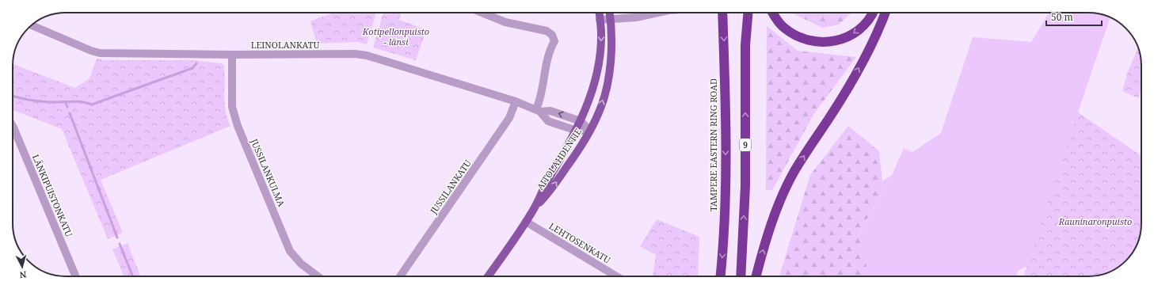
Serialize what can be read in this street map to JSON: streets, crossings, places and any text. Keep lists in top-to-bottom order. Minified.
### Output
{"streets":{"highway":["TAMPERE EASTERN RING ROAD","9"],"main road":["AITOLAHDENTIE"],"street":["LEINOLANKATU","JUSSILANKULMA","JUSSILANKATU","LÄNKIPUISTONKATU","LEHTOSENKATU"]},"crossings":[["LEINOLANKATU","AITOLAHDENTIE"],["LEINOLANKATU","JUSSILANKULMA"],["LEINOLANKATU","JUSSILANKATU"],["AITOLAHDENTIE","LEHTOSENKATU"]],"parks":["Kotipellonpuisto - länsi","Rauninaronpuisto"],"scale_bar":"50 m","north":"bottom"}
